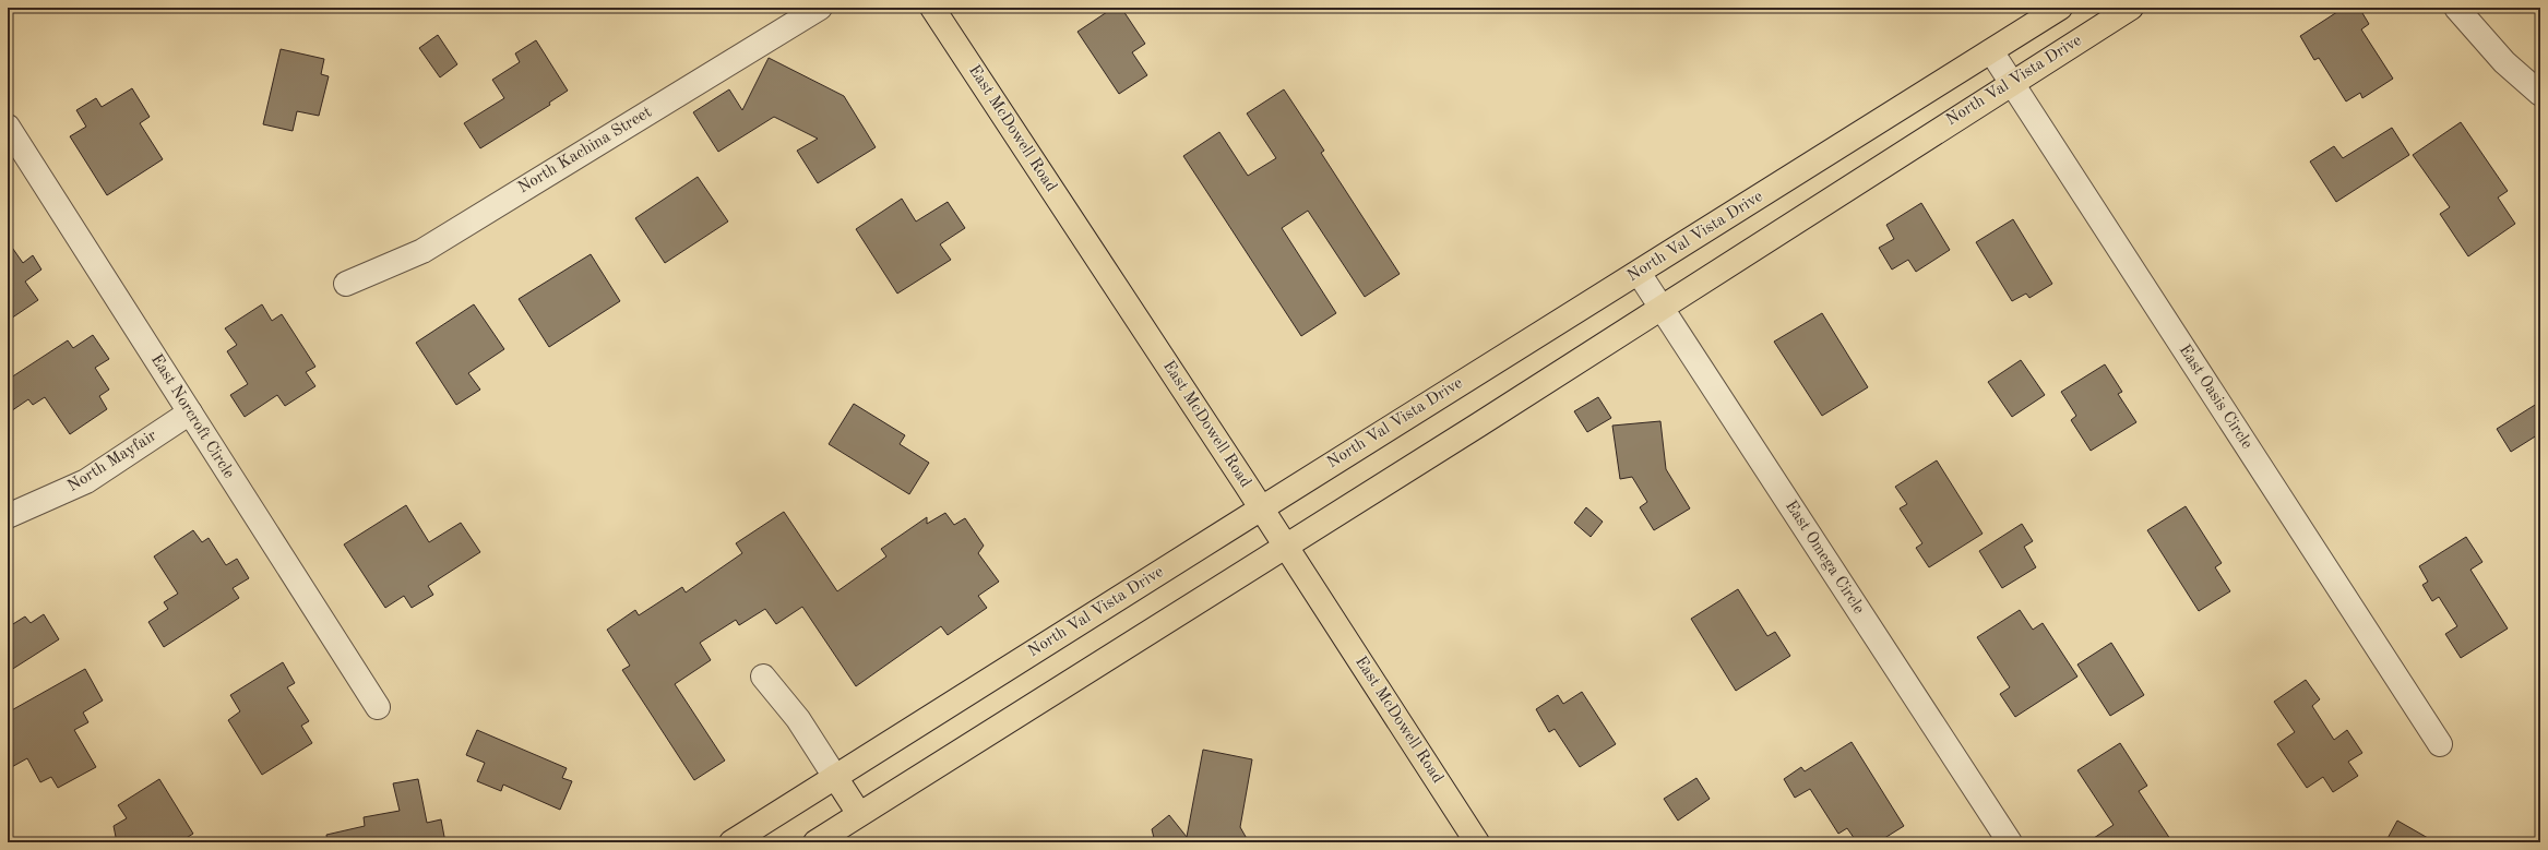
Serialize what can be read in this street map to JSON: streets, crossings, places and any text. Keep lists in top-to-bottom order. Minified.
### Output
{"streets":{"main road":["North Val Vista Drive","East McDowell Road"],"street":["North Kachina Street","East Oasis Circle","East Norcroft Circle","North Mayfair","East Omega Circle"]},"crossings":[["North Val Vista Drive","East McDowell Road"],["North Val Vista Drive","East Oasis Circle"],["North Val Vista Drive","East Omega Circle"],["East Norcroft Circle","North Mayfair"]]}
